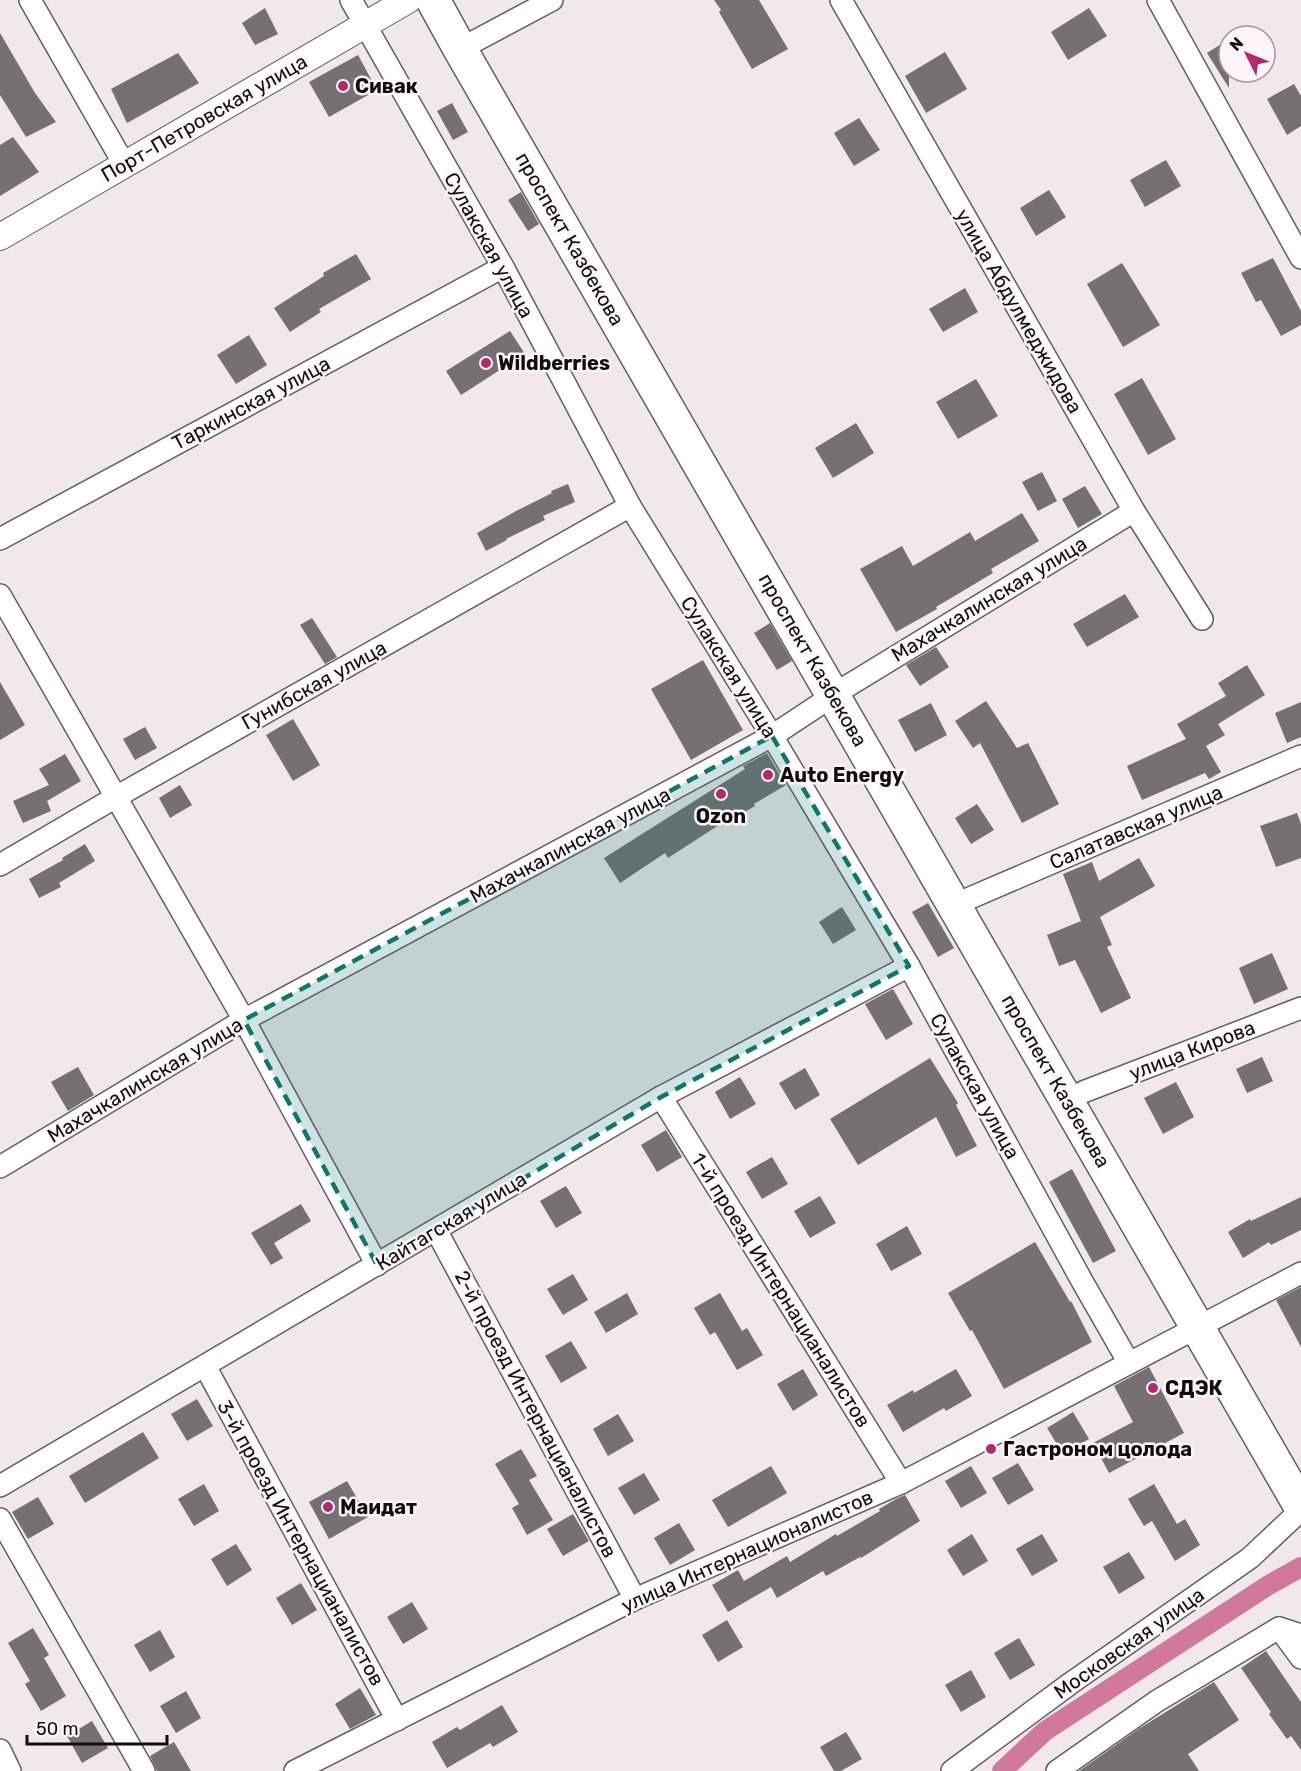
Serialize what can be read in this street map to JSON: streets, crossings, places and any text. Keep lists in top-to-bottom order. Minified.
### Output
{"streets":{"highway":["проспект Казбекова"],"street":["Порт-Петровская улица","Сулакская улица","улица Абдулмеджидова","Таркинская улица","Махачкалинская улица","Гунибская улица","Салатавская улица","улица Кирова","Кайтагская улица","1-й проезд Интернацианалистов","2-й проезд Интернацианалистов","3-й проезд Интернацианалистов","улица Интернационалистов","Московская улица"]},"crossings":[["Порт-Петровская улица","Сулакская улица"],["проспект Казбекова","Махачкалинская улица"],["проспект Казбекова","Салатавская улица"],["проспект Казбекова","улица Кирова"],["проспект Казбекова","улица Интернационалистов"],["проспект Казбекова","Московская улица"],["Сулакская улица","Таркинская улица"],["Сулакская улица","Махачкалинская улица"],["Сулакская улица","Гунибская улица"],["Сулакская улица","Кайтагская улица"],["Сулакская улица","улица Интернационалистов"],["улица Абдулмеджидова","Махачкалинская улица"],["Кайтагская улица","1-й проезд Интернацианалистов"],["Кайтагская улица","2-й проезд Интернацианалистов"],["Кайтагская улица","3-й проезд Интернацианалистов"],["1-й проезд Интернацианалистов","улица Интернационалистов"],["2-й проезд Интернацианалистов","улица Интернационалистов"],["3-й проезд Интернацианалистов","улица Интернационалистов"]],"places":["Сивак","Wildberries","Auto Energy","Ozon","СДЭК","Гастроном цолода","Маидат"],"scale_bar":"50 m","north":"top left"}
